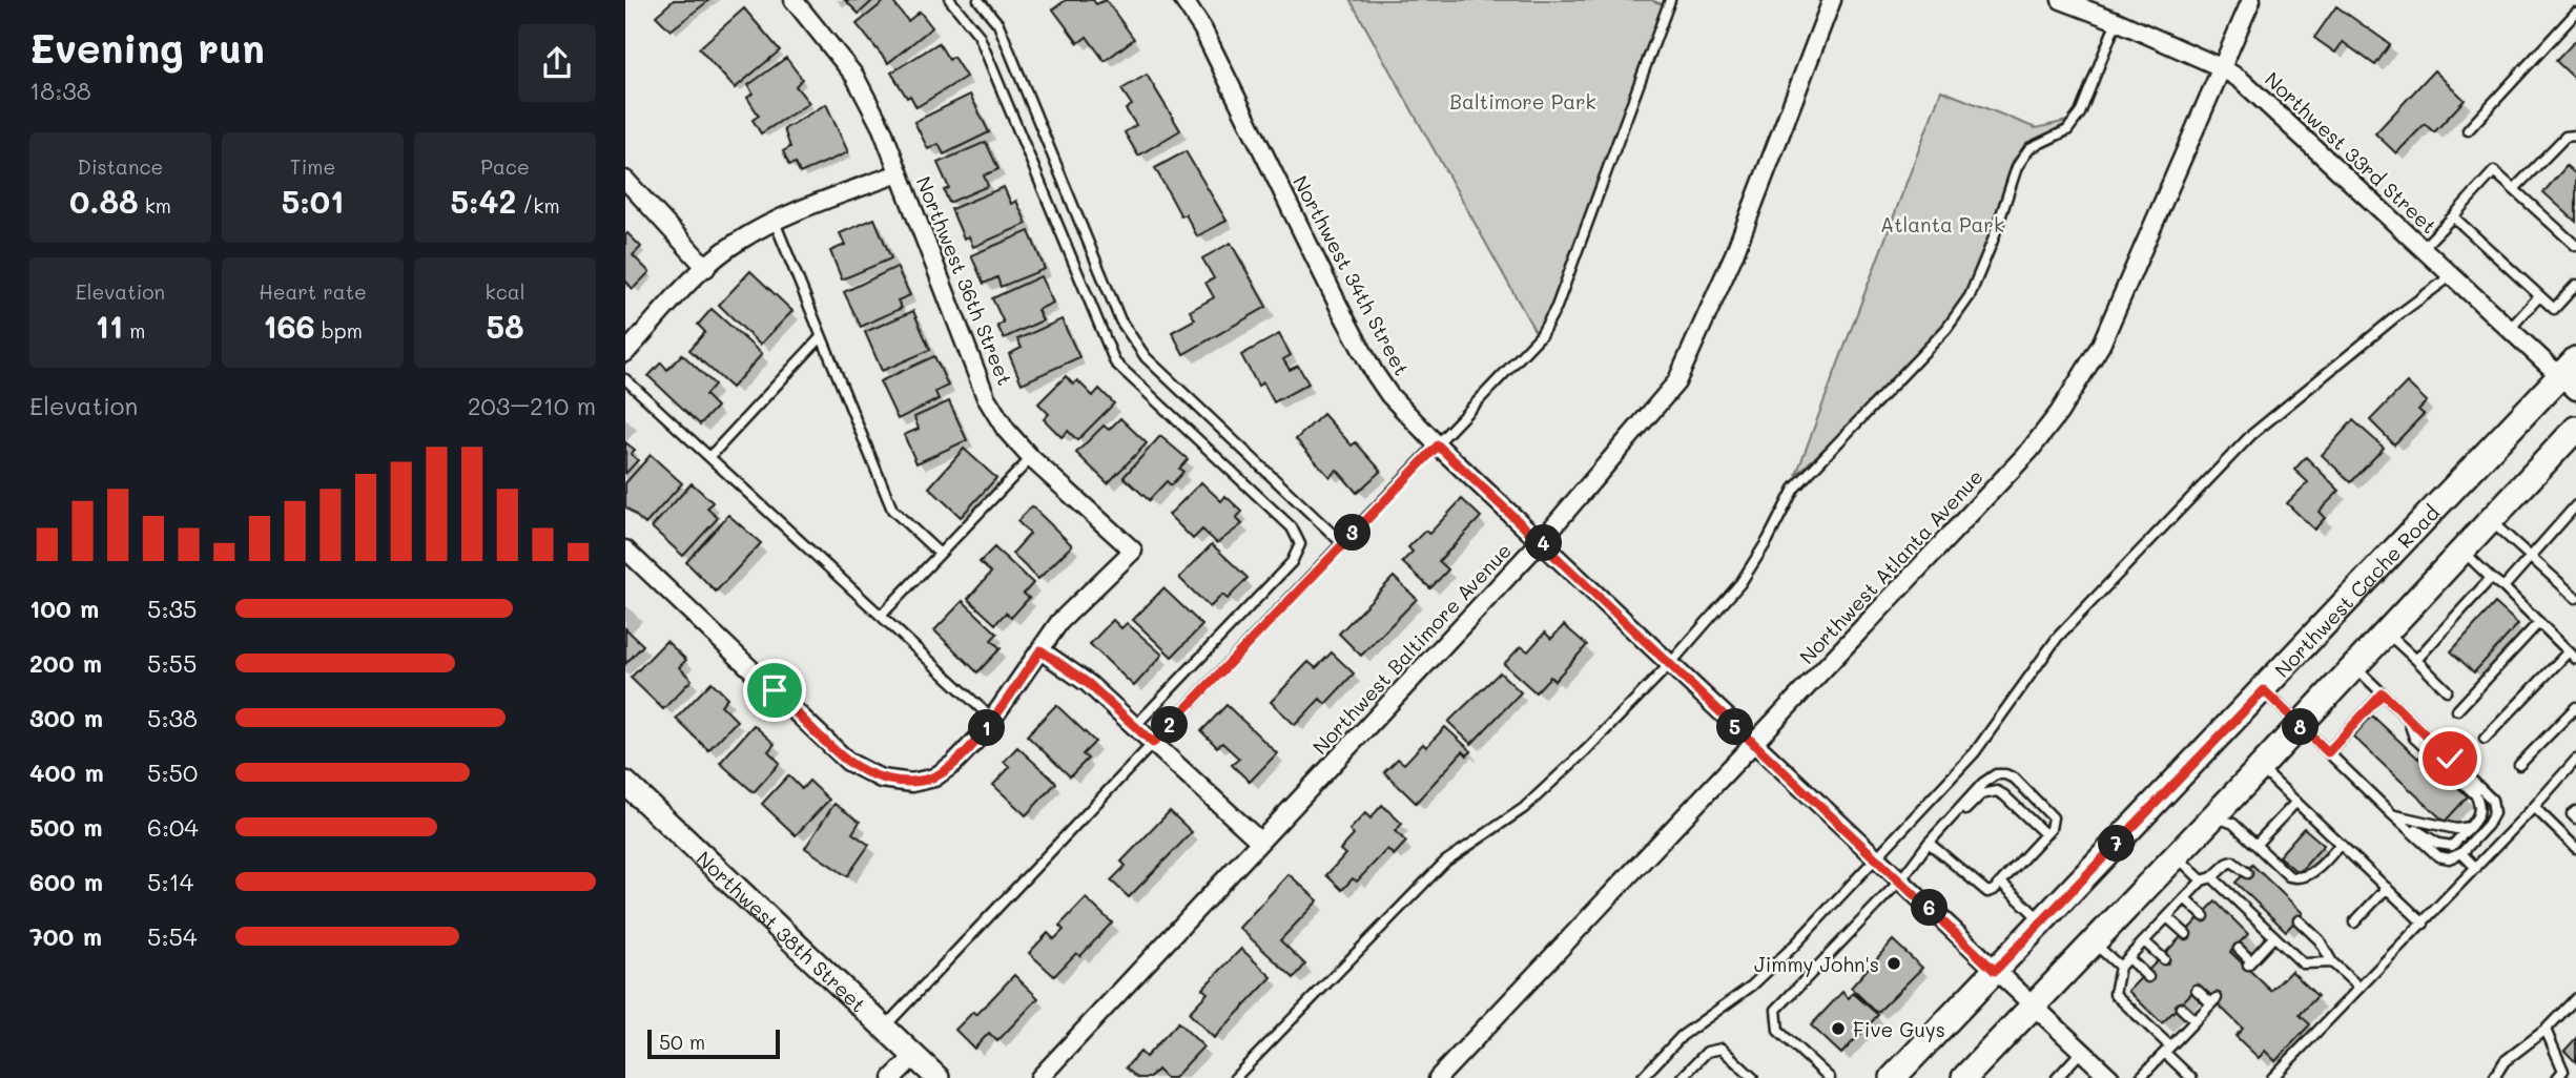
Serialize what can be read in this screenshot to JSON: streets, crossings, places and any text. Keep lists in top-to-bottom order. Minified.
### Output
{"streets":{"main road":["Northwest Cache Road","Northwest 38th Street"],"street":["Northwest 33rd Street","Northwest 34th Street","Northwest 36th Street","Northwest Atlanta Avenue","Northwest Baltimore Avenue"]},"crossings":[["Northwest 33rd Street","Northwest Atlanta Avenue"],["Northwest 33rd Street","Northwest Cache Road"],["Northwest 34th Street","Northwest Atlanta Avenue"],["Northwest 34th Street","Northwest Cache Road"],["Northwest 34th Street","Northwest Baltimore Avenue"]],"parks":["Baltimore Park","Atlanta Park"],"places":["Jimmy John's","Five Guys"],"scale_bar":"50 m","page":{"heading":["Evening run","18:38"],"stats":[["Distance","0.88 km"],["Time","5:01"],["Pace","5:42 /km"],["Elevation","11 m"],["Heart rate","166 bpm"],["kcal","58"]],"chart":["Elevation","203–210 m"],"pins":["3","4","2","5","8","1","7","6"],"list":[{"name":"100 m","note":"5:35"},{"name":"200 m","note":"5:55"},{"name":"300 m","note":"5:38"},{"name":"400 m","note":"5:50"},{"name":"500 m","note":"6:04"},{"name":"600 m","note":"5:14"},{"name":"700 m","note":"5:54"}],"scale":"50 m"}}
